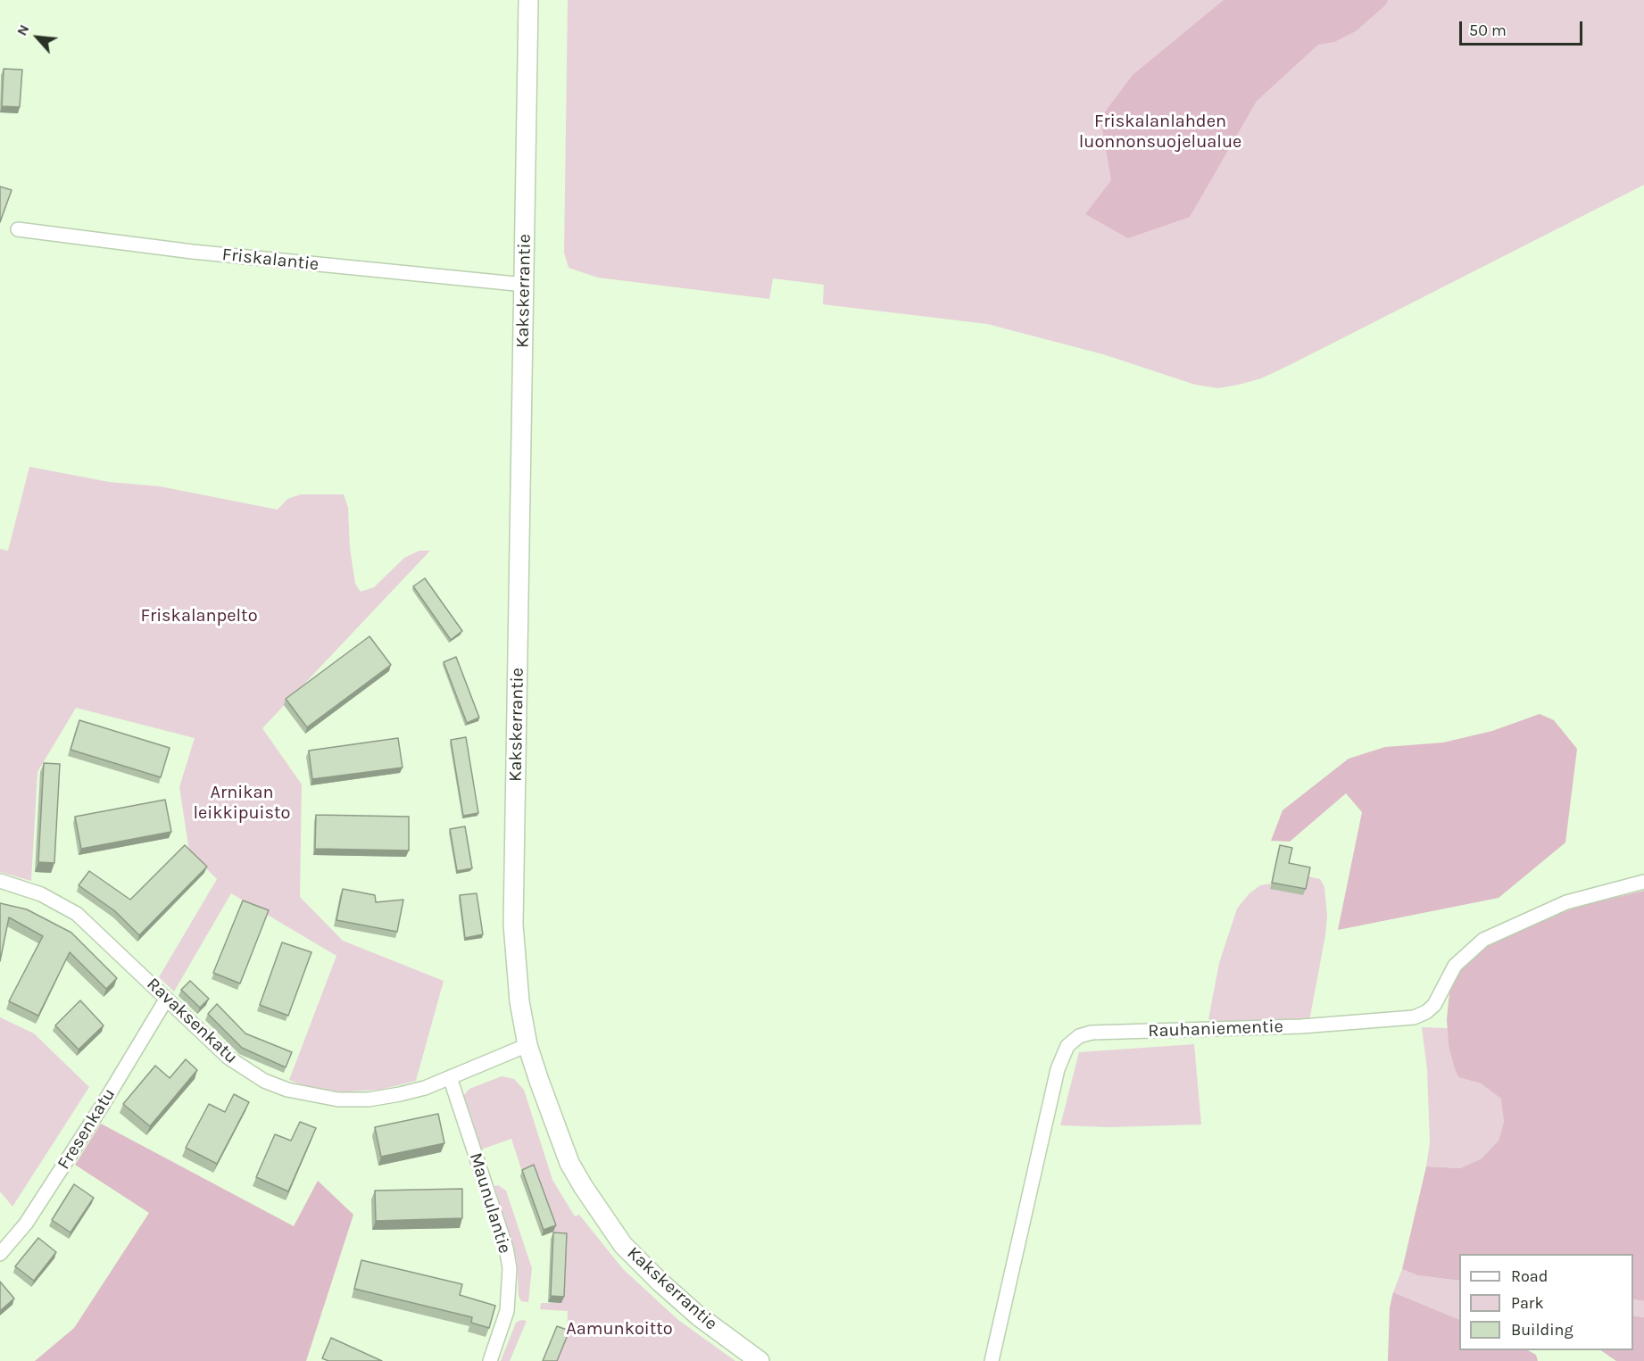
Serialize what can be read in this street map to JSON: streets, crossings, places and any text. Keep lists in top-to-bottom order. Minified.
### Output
{"streets":{"main road":["Kakskerrantie"],"street":["Friskalantie","Ravaksenkatu","Rauhaniementie","Fresenkatu","Maunulantie"]},"crossings":[["Friskalantie","Kakskerrantie"],["Kakskerrantie","Ravaksenkatu"],["Ravaksenkatu","Fresenkatu"],["Ravaksenkatu","Maunulantie"]],"parks":["Friskalanlahden luonnonsuojelualue","Friskalanpelto","Arnikan leikkipuisto","Aamunkoitto"],"legend":["Road","Park","Building"],"scale_bar":"50 m","north":"top left"}
